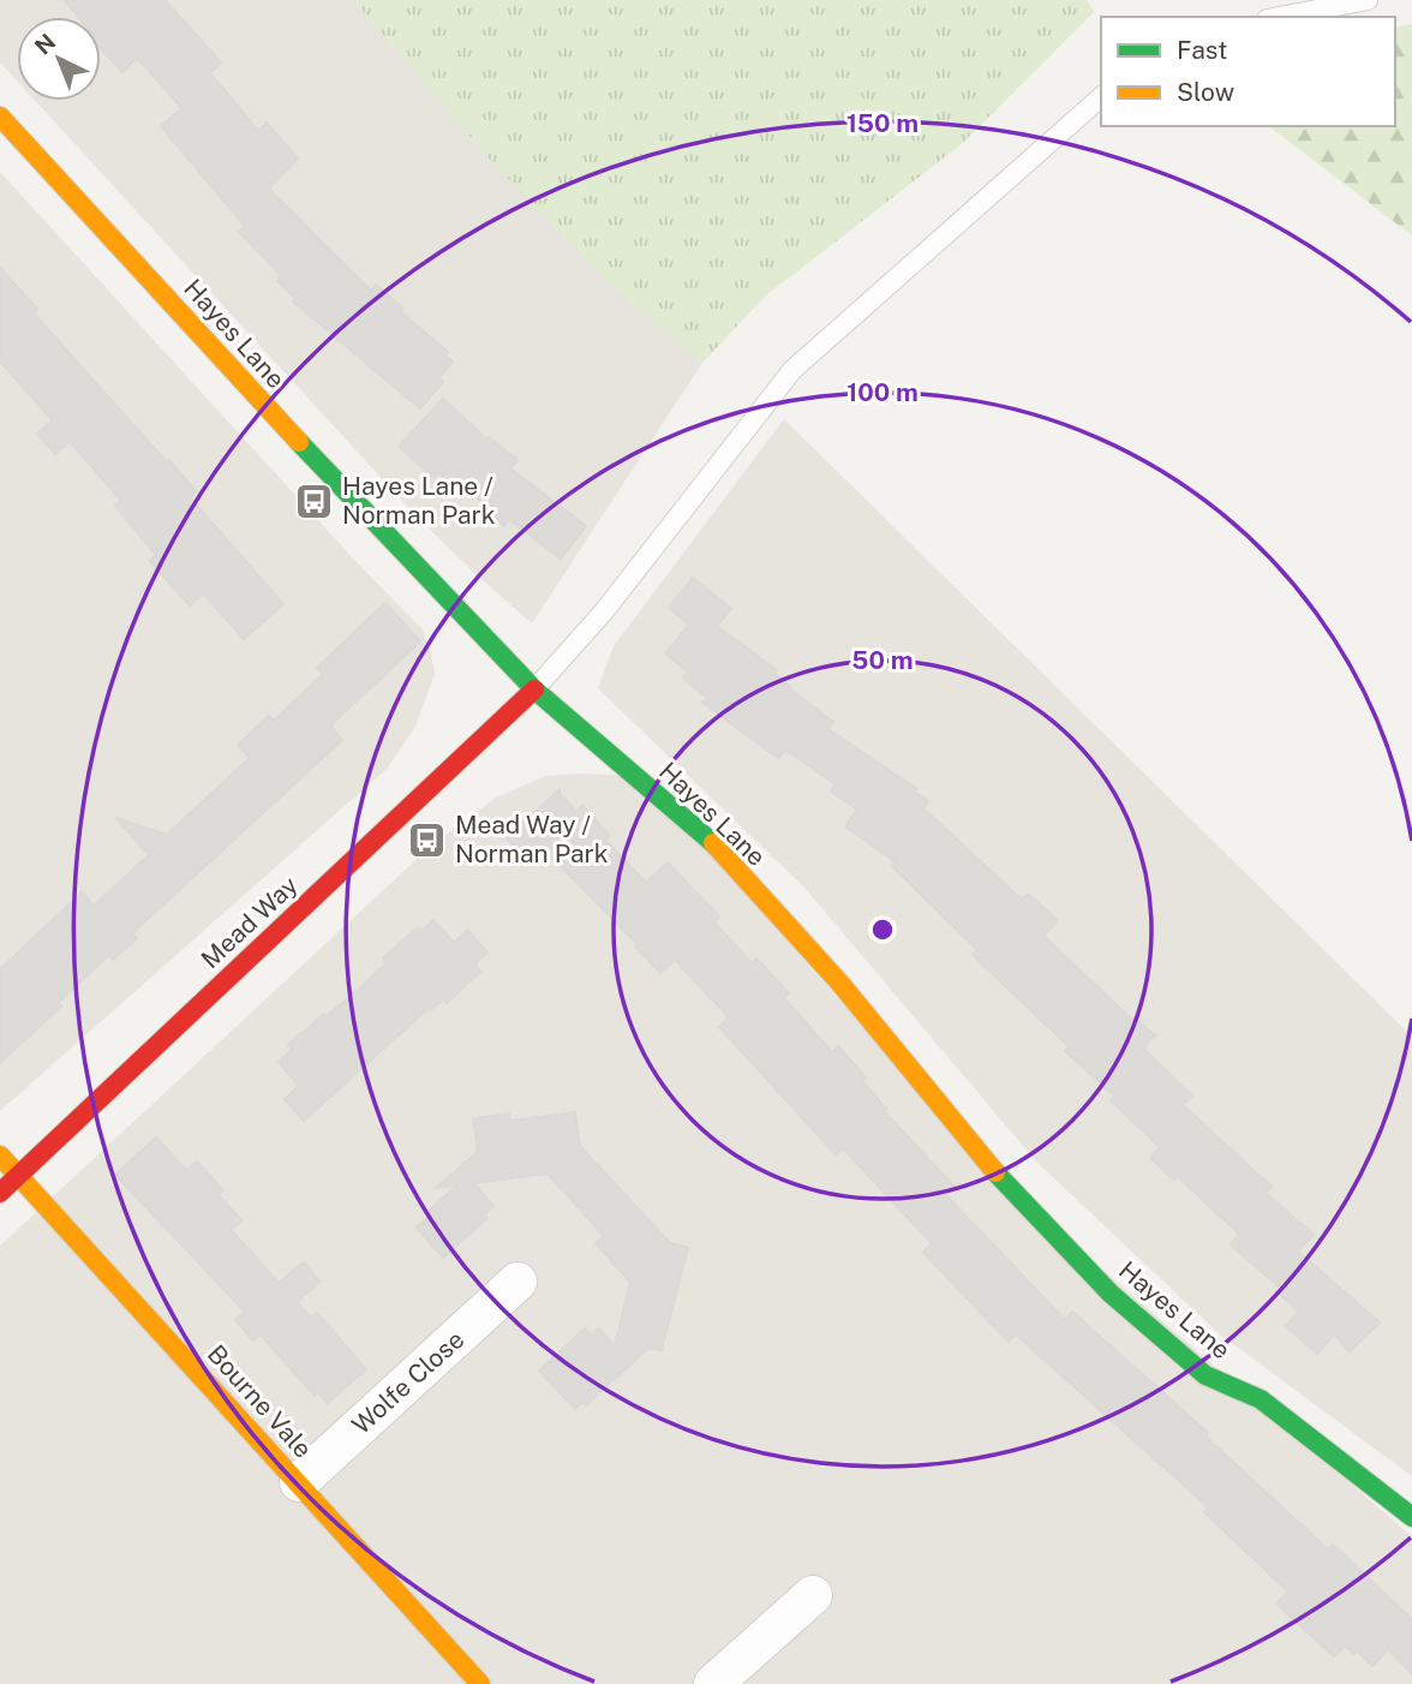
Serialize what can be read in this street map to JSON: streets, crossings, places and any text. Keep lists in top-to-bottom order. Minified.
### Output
{"streets":{"main road":["Hayes Lane","Mead Way","Bourne Vale"],"street":["Wolfe Close"]},"crossings":[["Hayes Lane","Mead Way"],["Mead Way","Bourne Vale"],["Wolfe Close","Bourne Vale"]],"places":{"bus stop":["Hayes Lane / Norman Park","Mead Way / Norman Park"]},"legend":["Fast","Slow"],"north":"top left","rings":["150 m","100 m","50 m"]}
